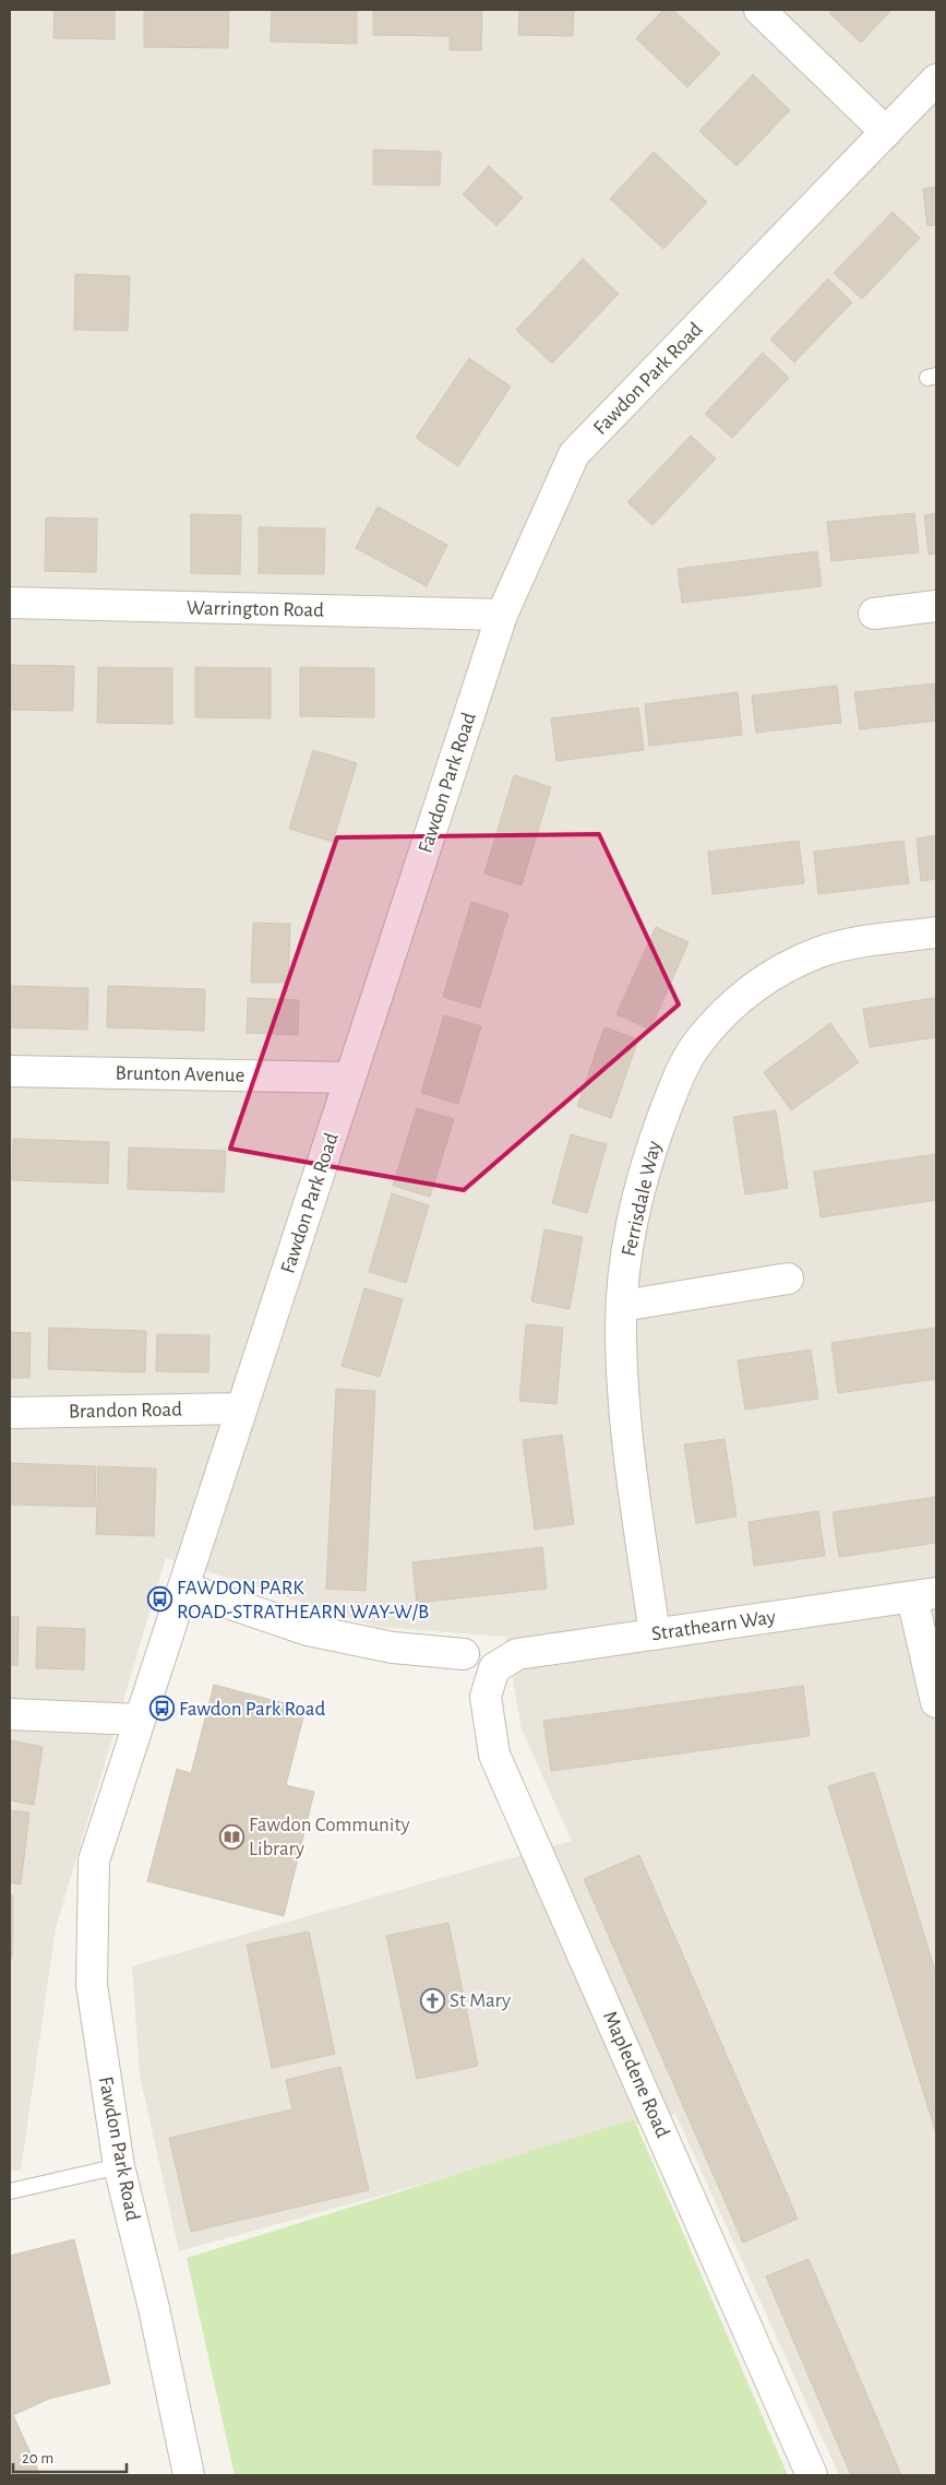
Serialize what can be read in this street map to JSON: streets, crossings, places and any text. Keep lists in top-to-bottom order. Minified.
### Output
{"streets":{"street":["Fawdon Park Road","Warrington Road","Brunton Avenue","Ferrisdale Way","Brandon Road","Strathearn Way","Mapledene Road"]},"crossings":[["Fawdon Park Road","Warrington Road"],["Fawdon Park Road","Brunton Avenue"],["Fawdon Park Road","Brandon Road"],["Ferrisdale Way","Strathearn Way"],["Strathearn Way","Mapledene Road"]],"places":{"bus stop":["FAWDON PARK ROAD-STRATHEARN WAY-W/B","Fawdon Park Road"],"library":["Fawdon Community Library"],"church":["St Mary"]},"scale_bar":"20 m"}
